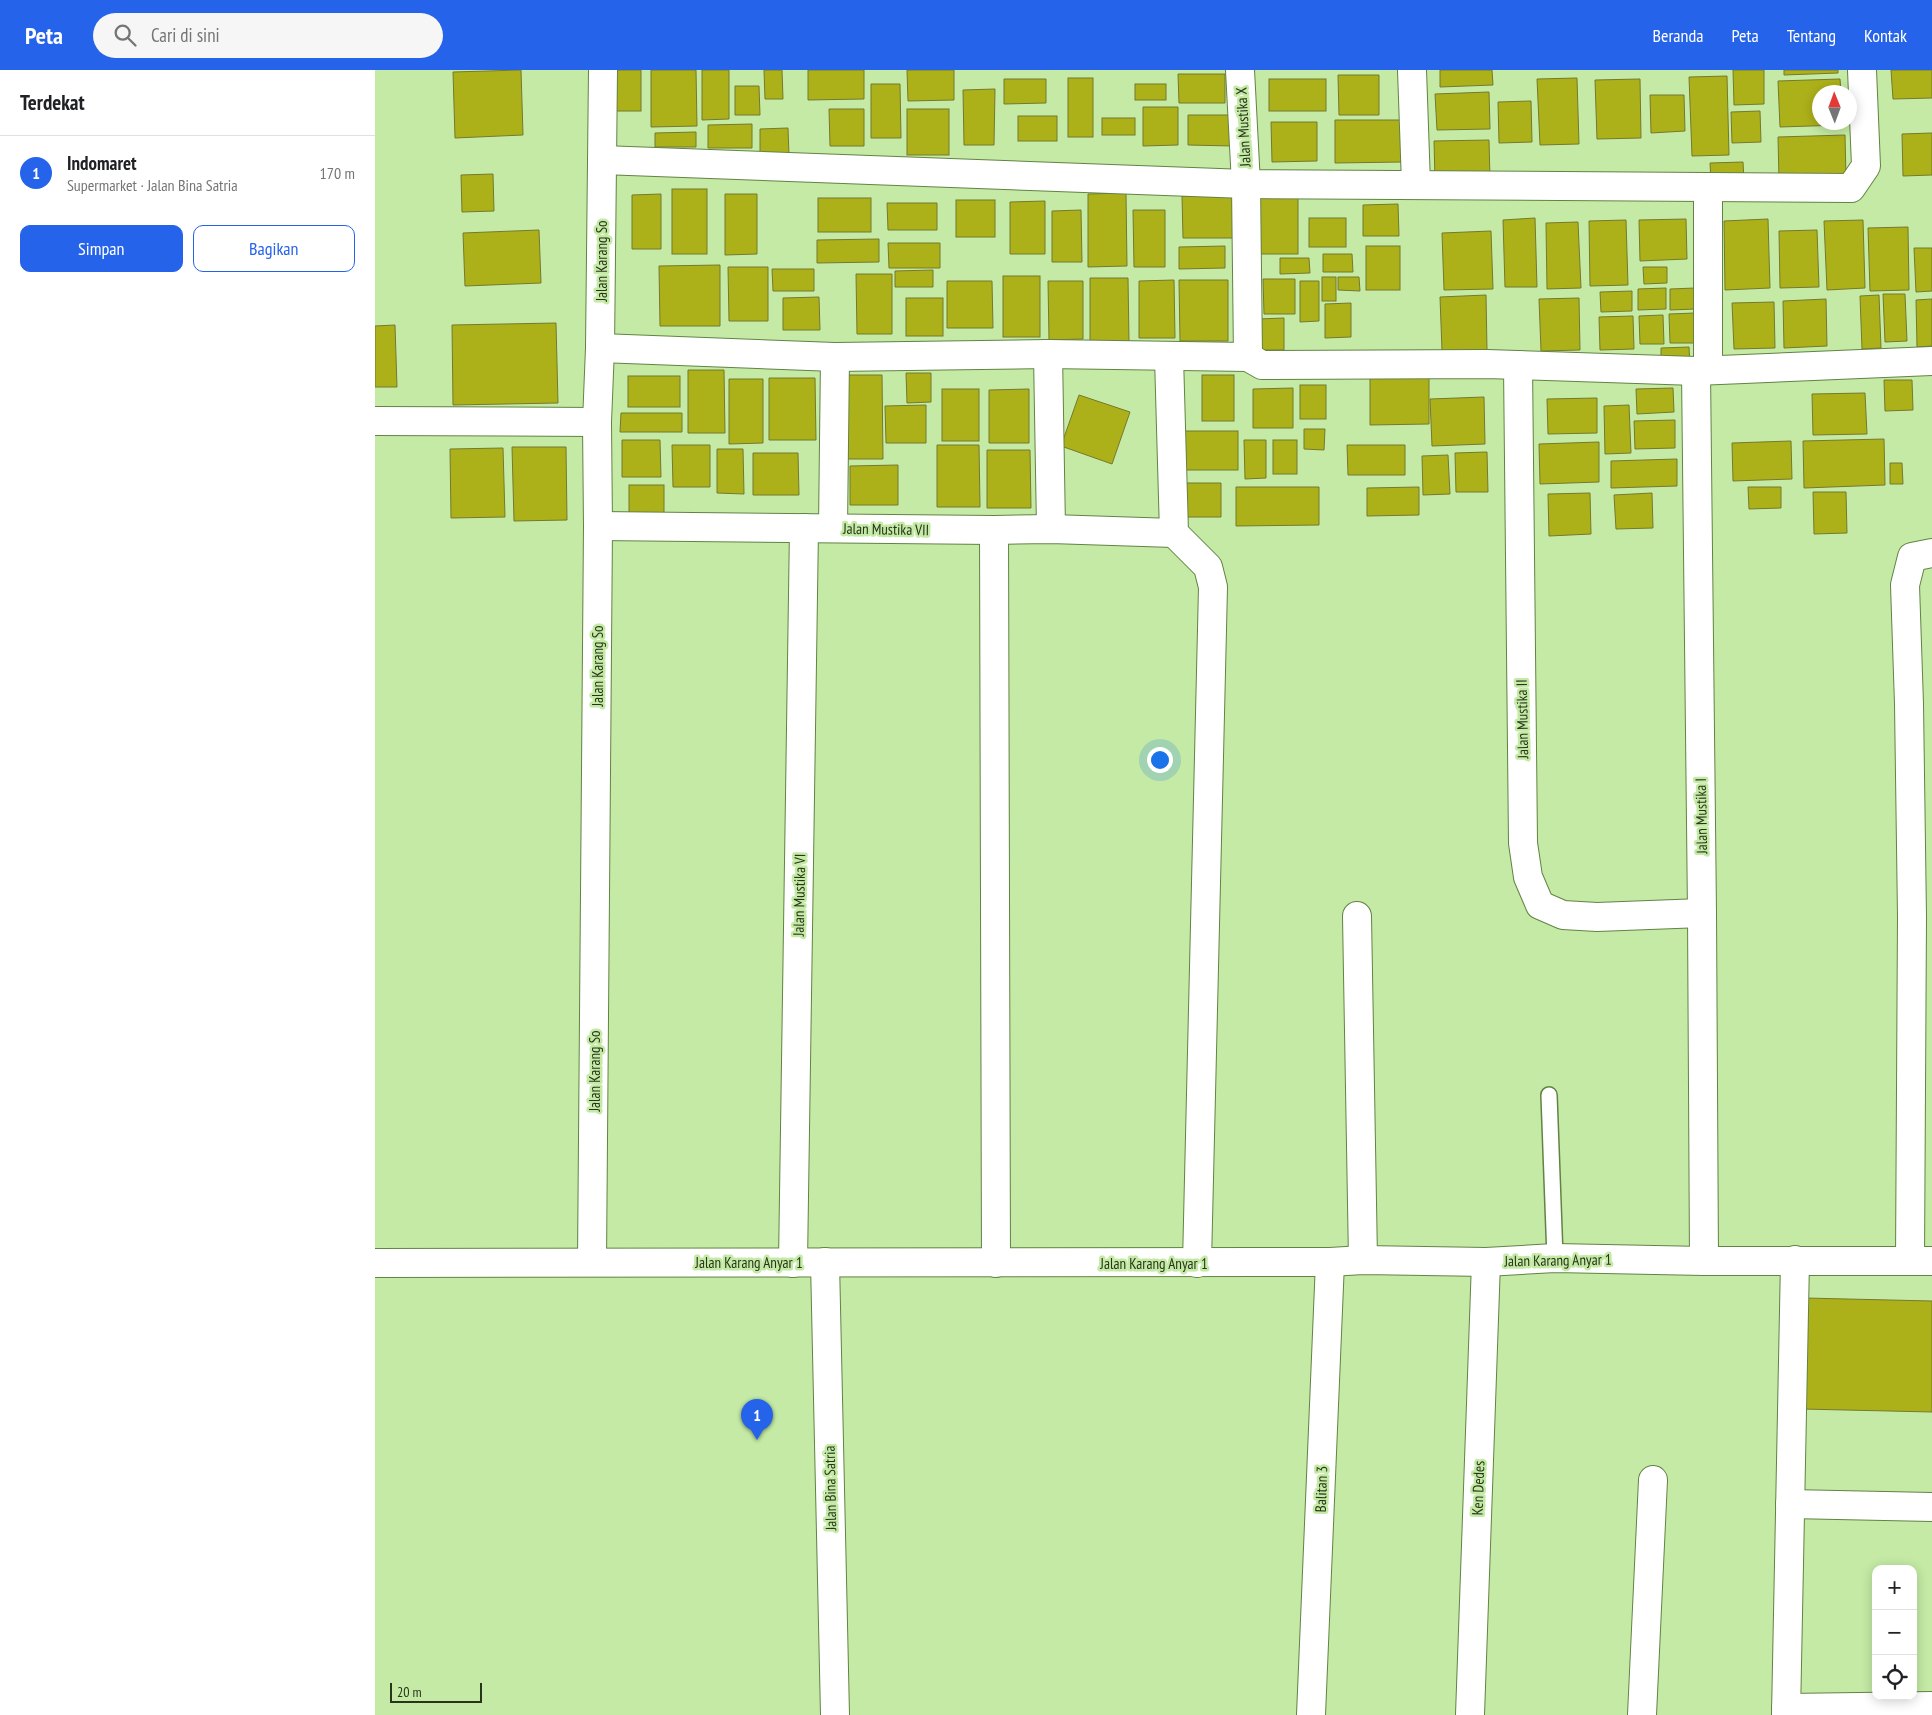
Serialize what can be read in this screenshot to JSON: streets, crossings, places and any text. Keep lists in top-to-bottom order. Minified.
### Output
{"streets":{"street":["Jalan Mustika X","Jalan Karang So","Jalan Mustika VII","Jalan Mustika II","Jalan Mustika I","Jalan Mustika VI","Jalan Karang Anyar 1","Jalan Bina Satria","Ken Dedes","Balitan 3"]},"crossings":[["Jalan Karang So","Jalan Mustika VII"],["Jalan Karang So","Jalan Karang Anyar 1"],["Jalan Mustika VII","Jalan Mustika VI"],["Jalan Mustika II","Jalan Mustika I"],["Jalan Mustika I","Jalan Karang Anyar 1"],["Jalan Mustika VI","Jalan Karang Anyar 1"],["Jalan Karang Anyar 1","Jalan Bina Satria"],["Jalan Karang Anyar 1","Ken Dedes"],["Jalan Karang Anyar 1","Balitan 3"]],"scale_bar":"20 m","north":"top","page":{"header":"Peta","search":"Cari di sini","nav":["Beranda","Peta","Tentang","Kontak"],"heading":"Terdekat","list":[{"mark":"1","name":"Indomaret","note":"Supermarket · Jalan Bina Satria","value":"170 m"}],"buttons":["Simpan","Bagikan"],"pins":"1","map_buttons":["+","−"],"scale":"20 m"}}
